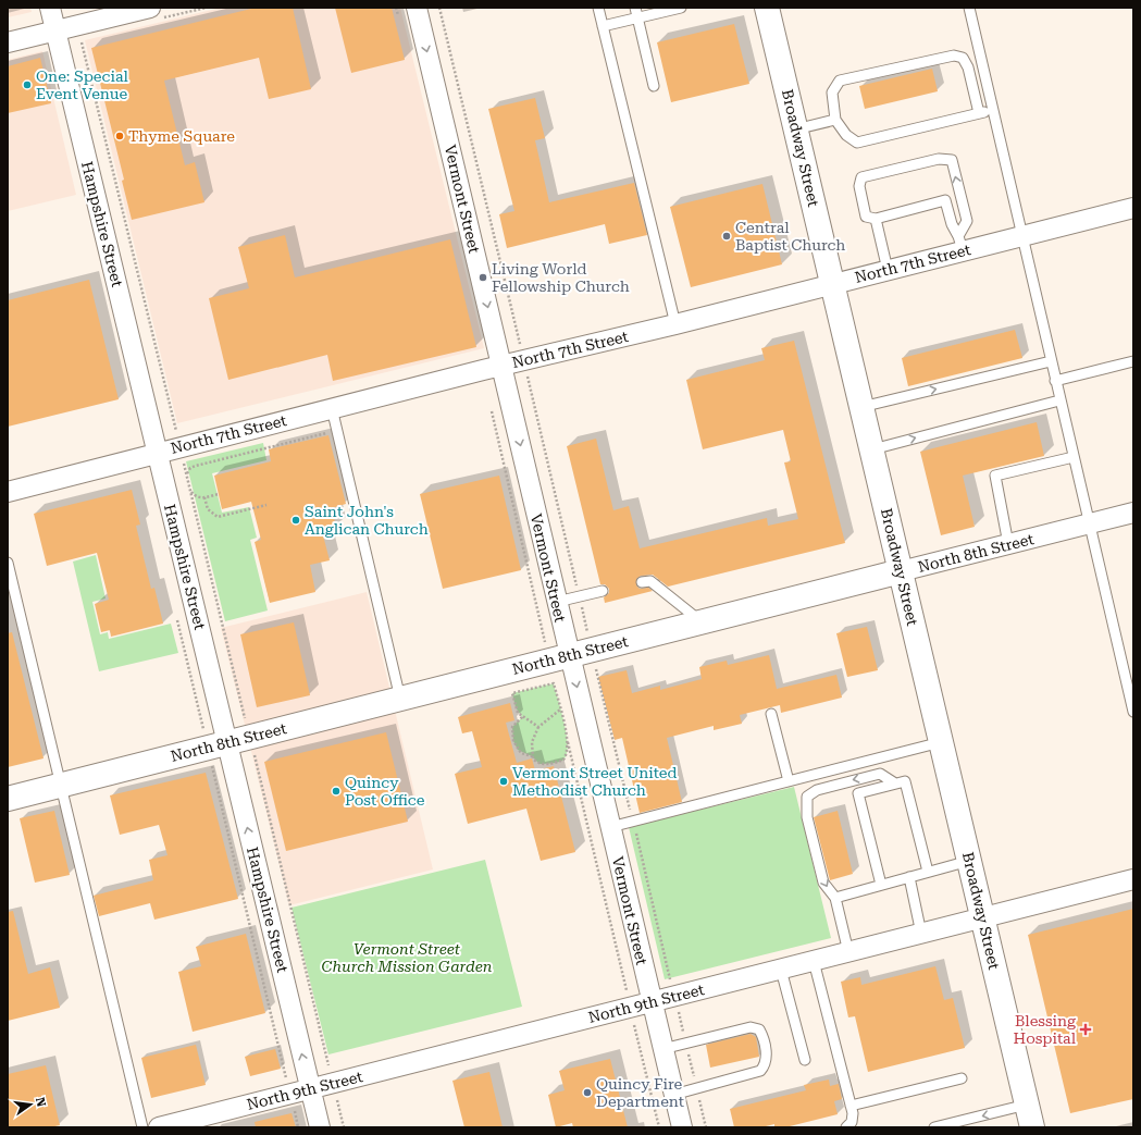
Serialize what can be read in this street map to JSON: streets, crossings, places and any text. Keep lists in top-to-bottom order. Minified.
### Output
{"streets":{"main road":["Broadway Street","North 8th Street"],"street":["Vermont Street","Hampshire Street","North 7th Street","North 9th Street"]},"crossings":[["Broadway Street","North 7th Street"],["Broadway Street","North 8th Street"],["Broadway Street","North 9th Street"],["Vermont Street","North 7th Street"],["Vermont Street","North 8th Street"],["Vermont Street","North 9th Street"],["Hampshire Street","North 7th Street"],["Hampshire Street","North 8th Street"],["Hampshire Street","North 9th Street"]],"one_way":["Vermont Street"],"parks":["Vermont Street Church Mission Garden"],"places":{"other":["One: Special Event Venue","Thyme Square","Central Baptist Church","Living World Fellowship Church","Saint John's Anglican Church","Vermont Street United Methodist Church","Quincy Post Office","Quincy Fire Department"],"health":["Blessing Hospital"]},"north":"right"}
